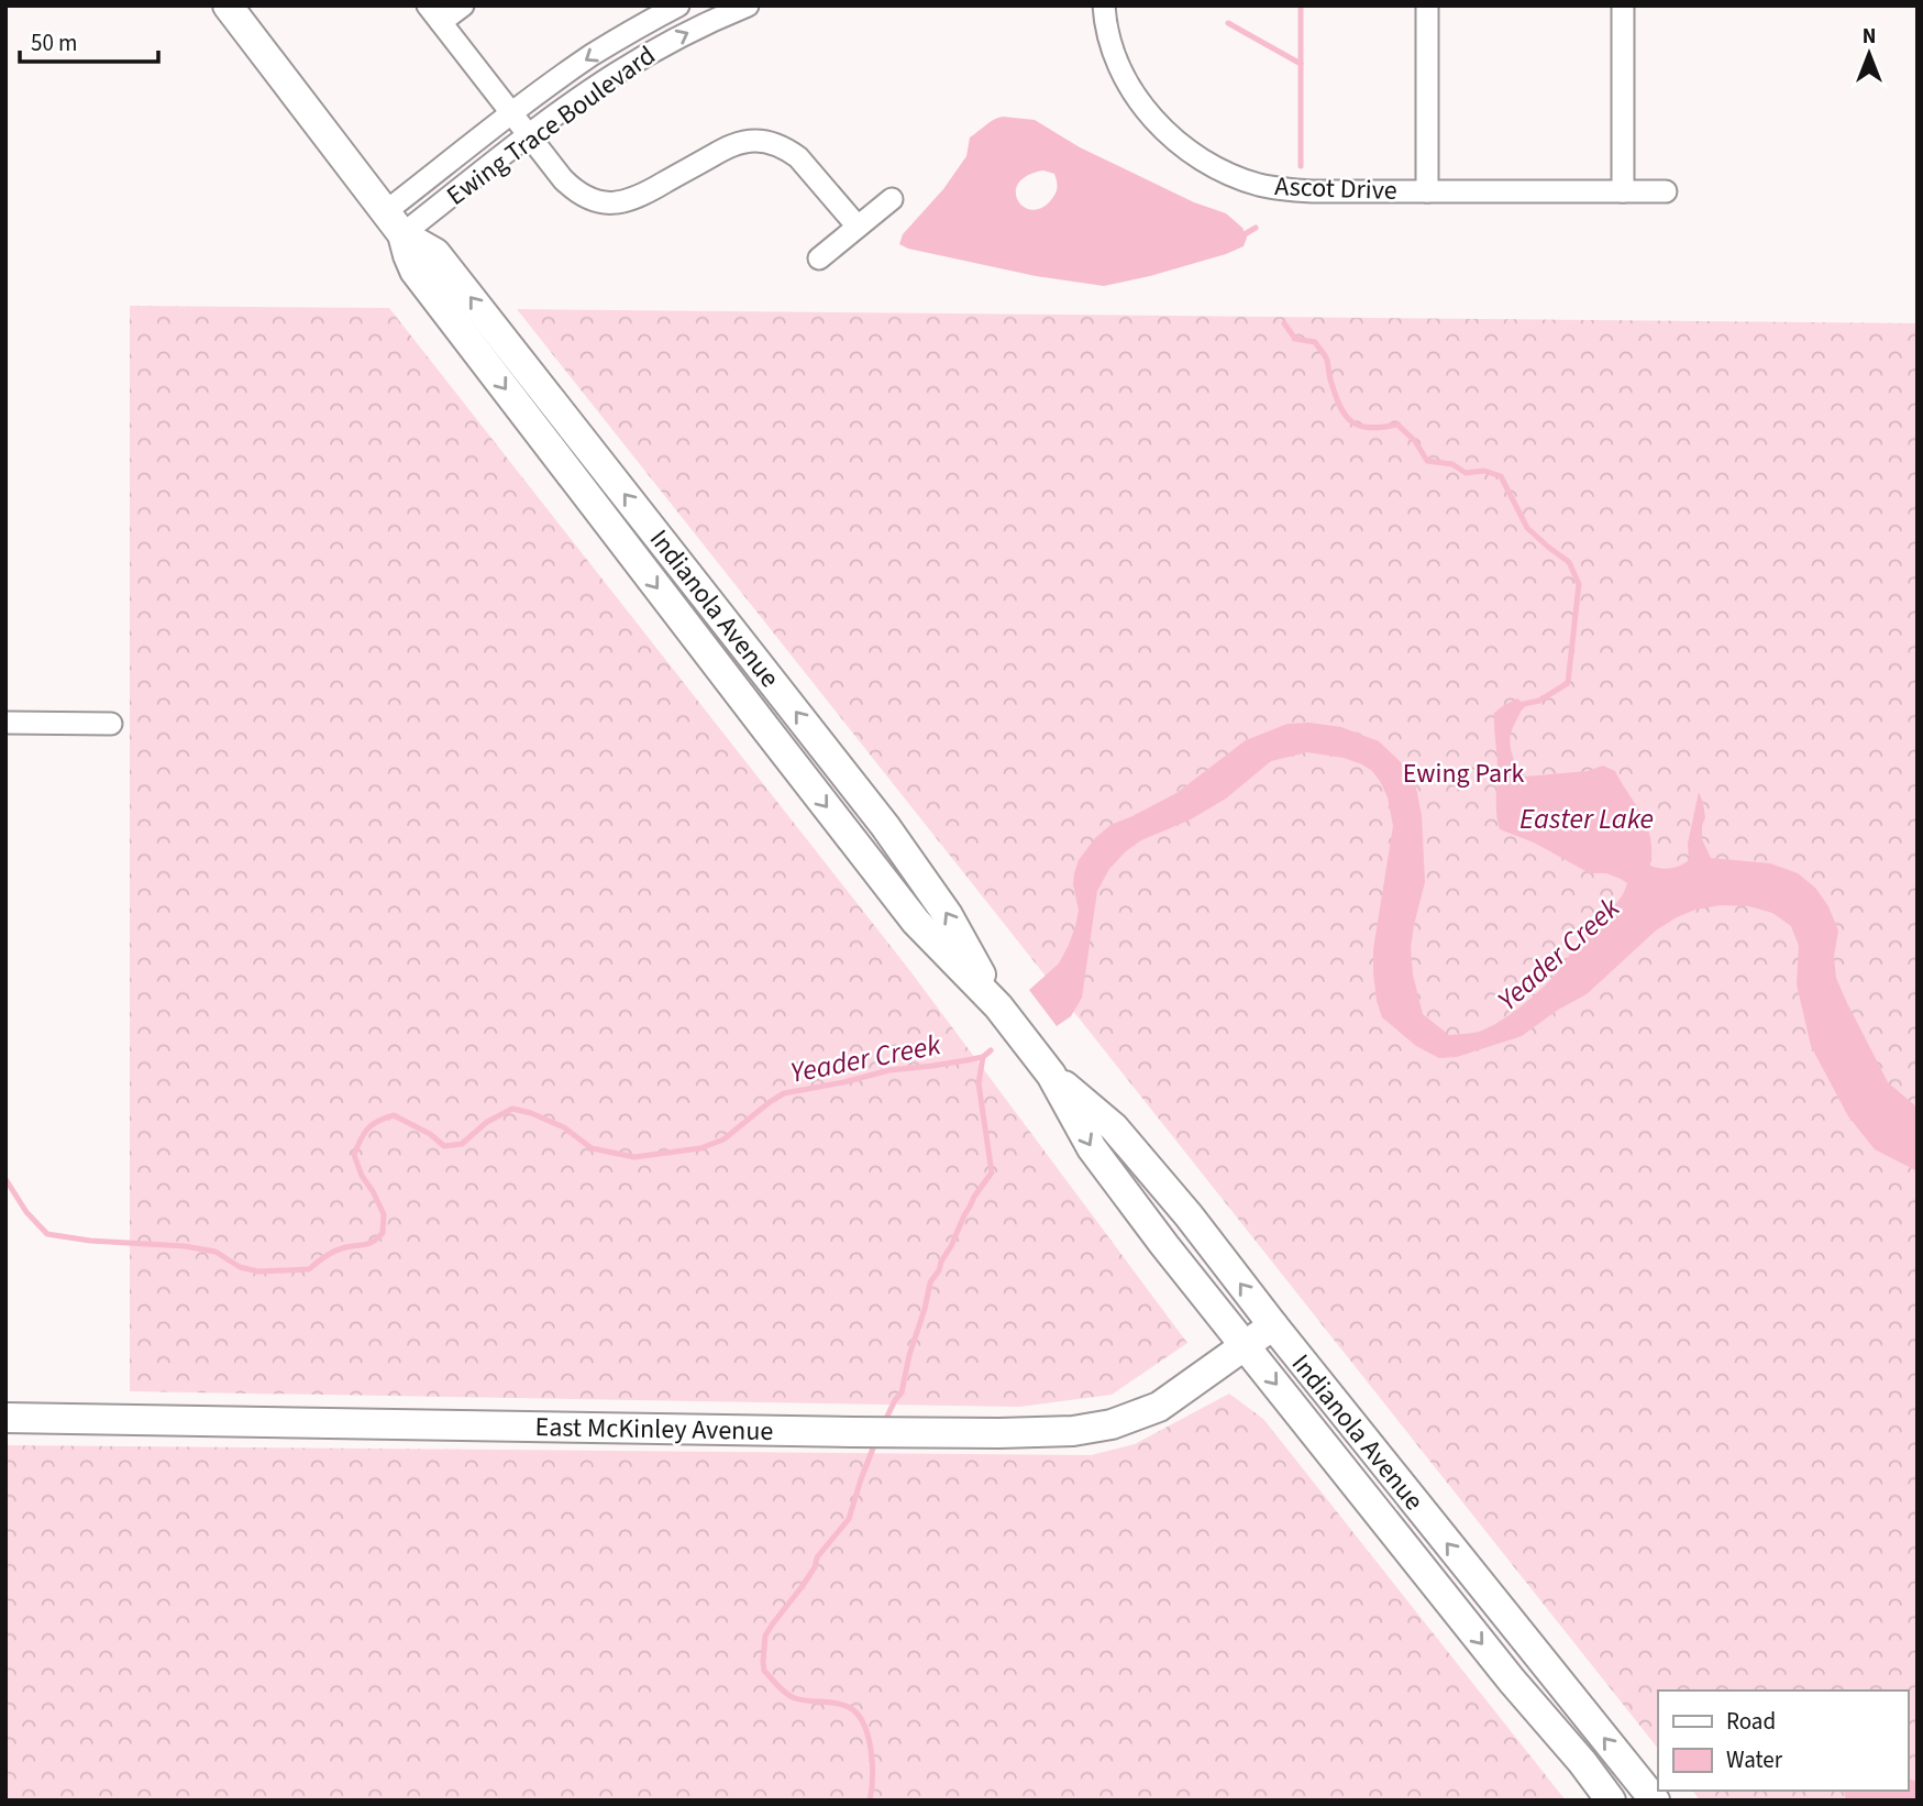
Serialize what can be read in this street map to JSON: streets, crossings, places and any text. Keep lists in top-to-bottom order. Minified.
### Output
{"streets":{"main road":["Indianola Avenue","East McKinley Avenue"],"street":["Ewing Trace Boulevard","Ascot Drive"]},"crossings":[["Ewing Trace Boulevard","Indianola Avenue"],["Indianola Avenue","East McKinley Avenue"]],"water":["Easter Lake","Yeader Creek"],"parks":["Ewing Park"],"legend":["Road","Water"],"scale_bar":"50 m","north":"top"}
